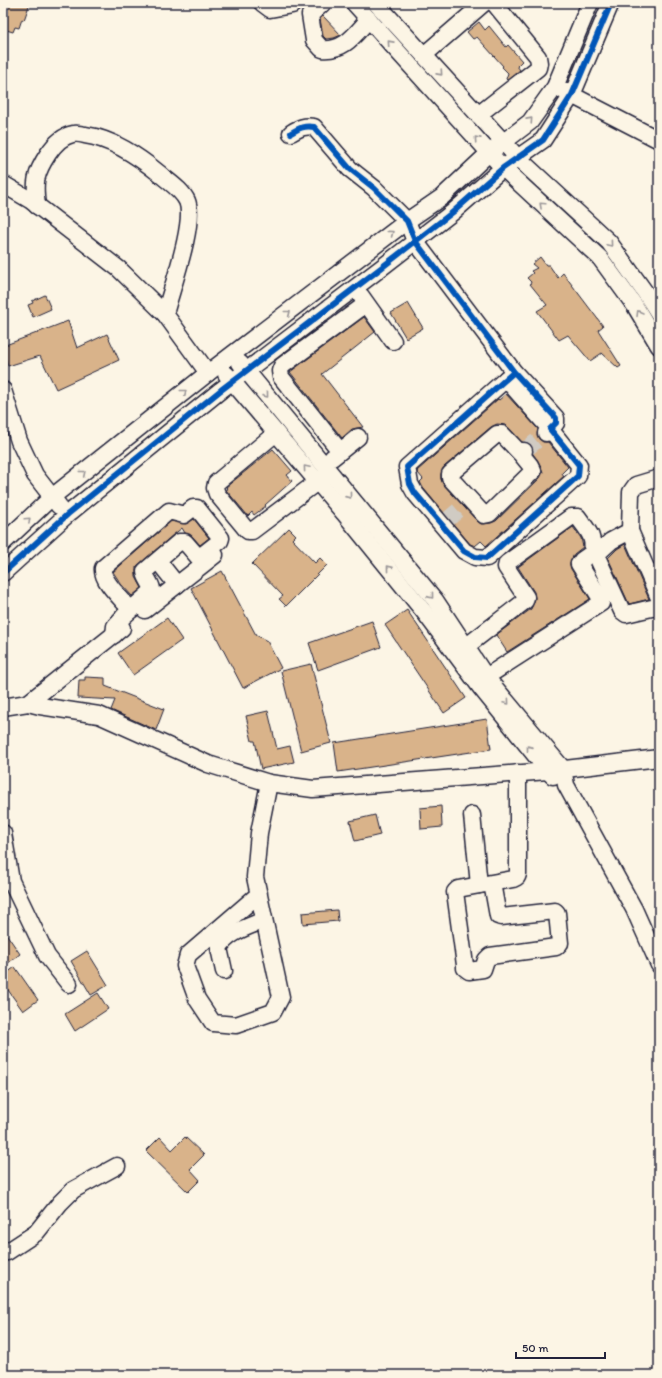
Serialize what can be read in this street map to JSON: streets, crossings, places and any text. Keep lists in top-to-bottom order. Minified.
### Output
{"scale_bar":"50 m"}
